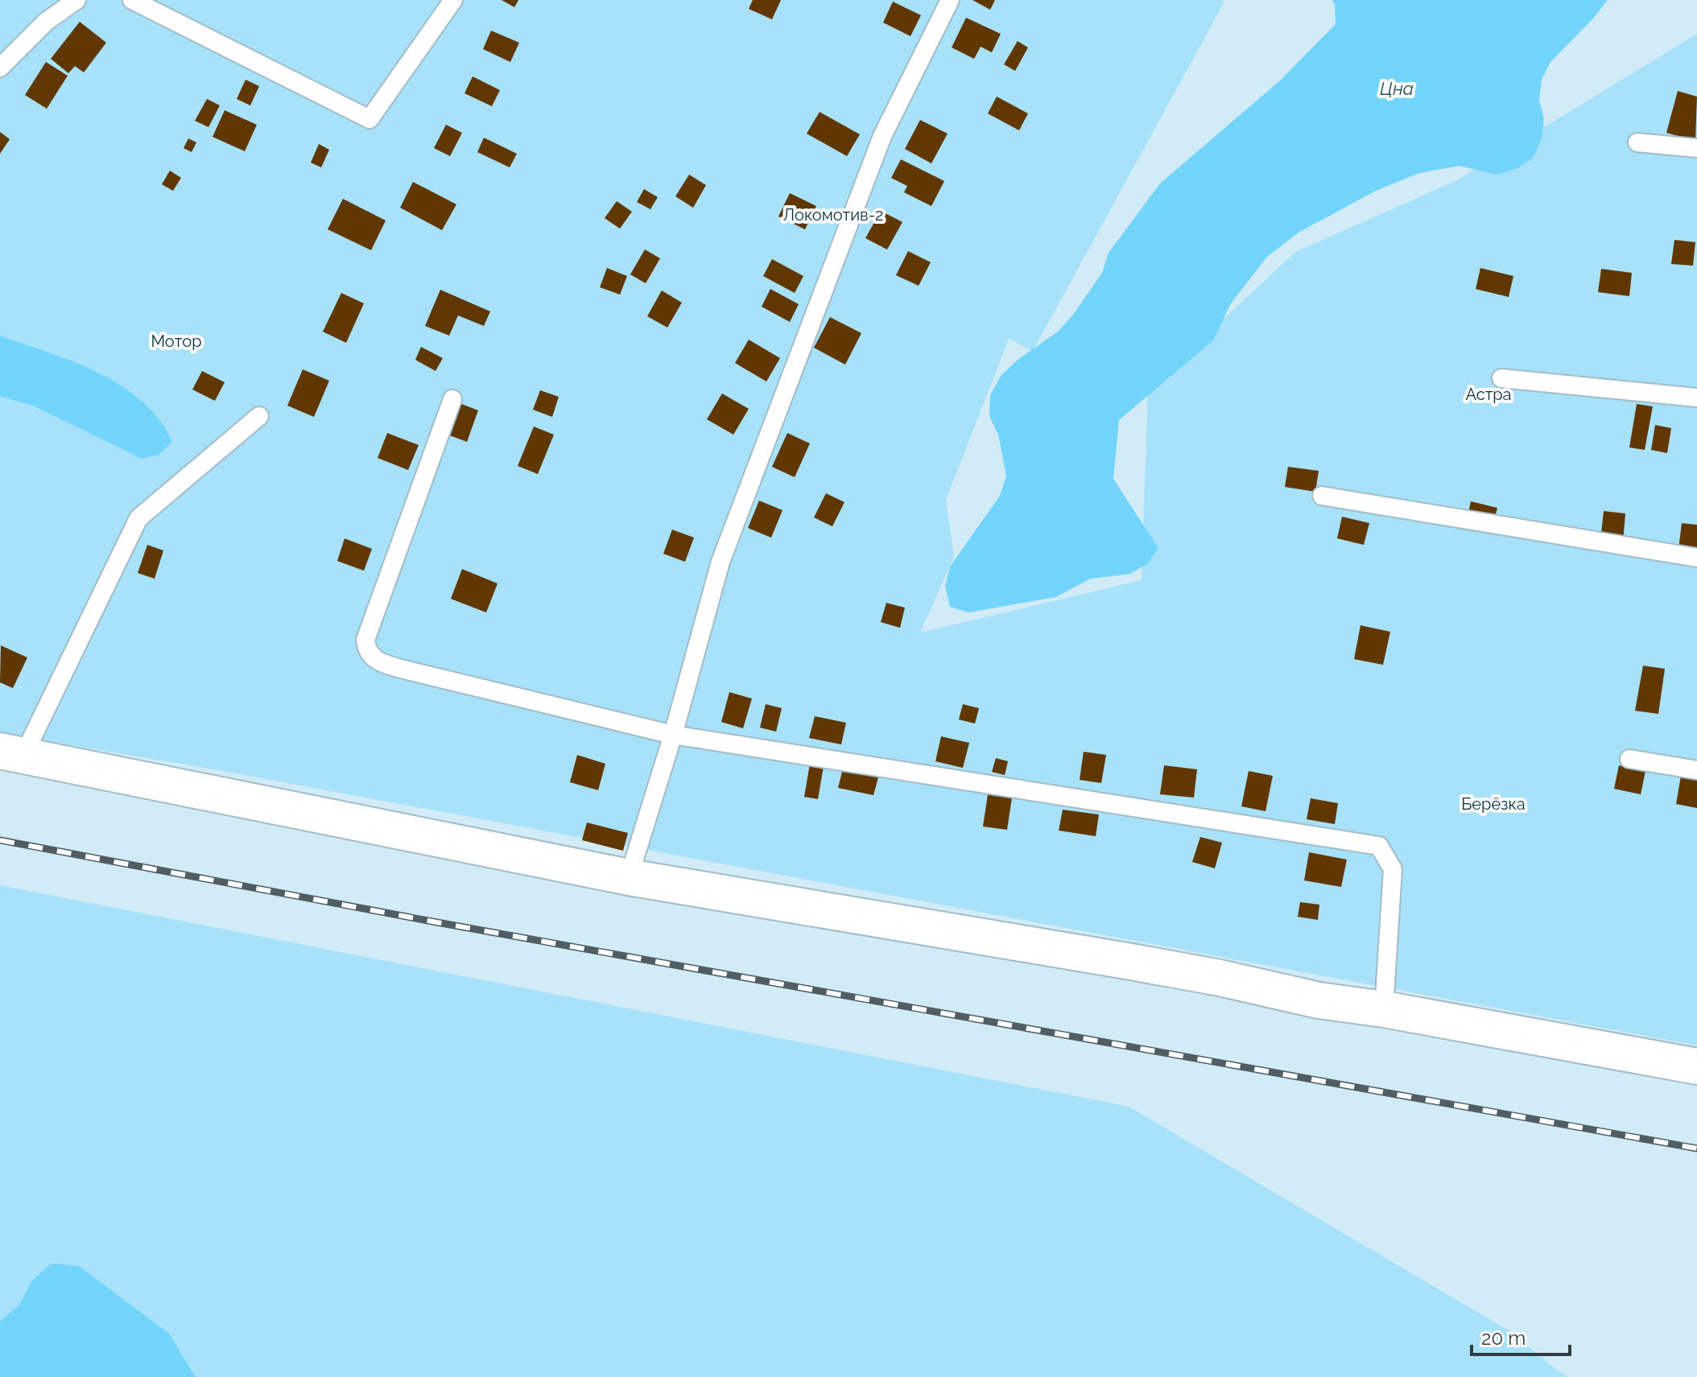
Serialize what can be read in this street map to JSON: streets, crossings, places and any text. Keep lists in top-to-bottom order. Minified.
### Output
{"water":["Цна"],"parks":["Локомотив-2","Мотор","Астра","Берёзка"],"scale_bar":"20 m"}
